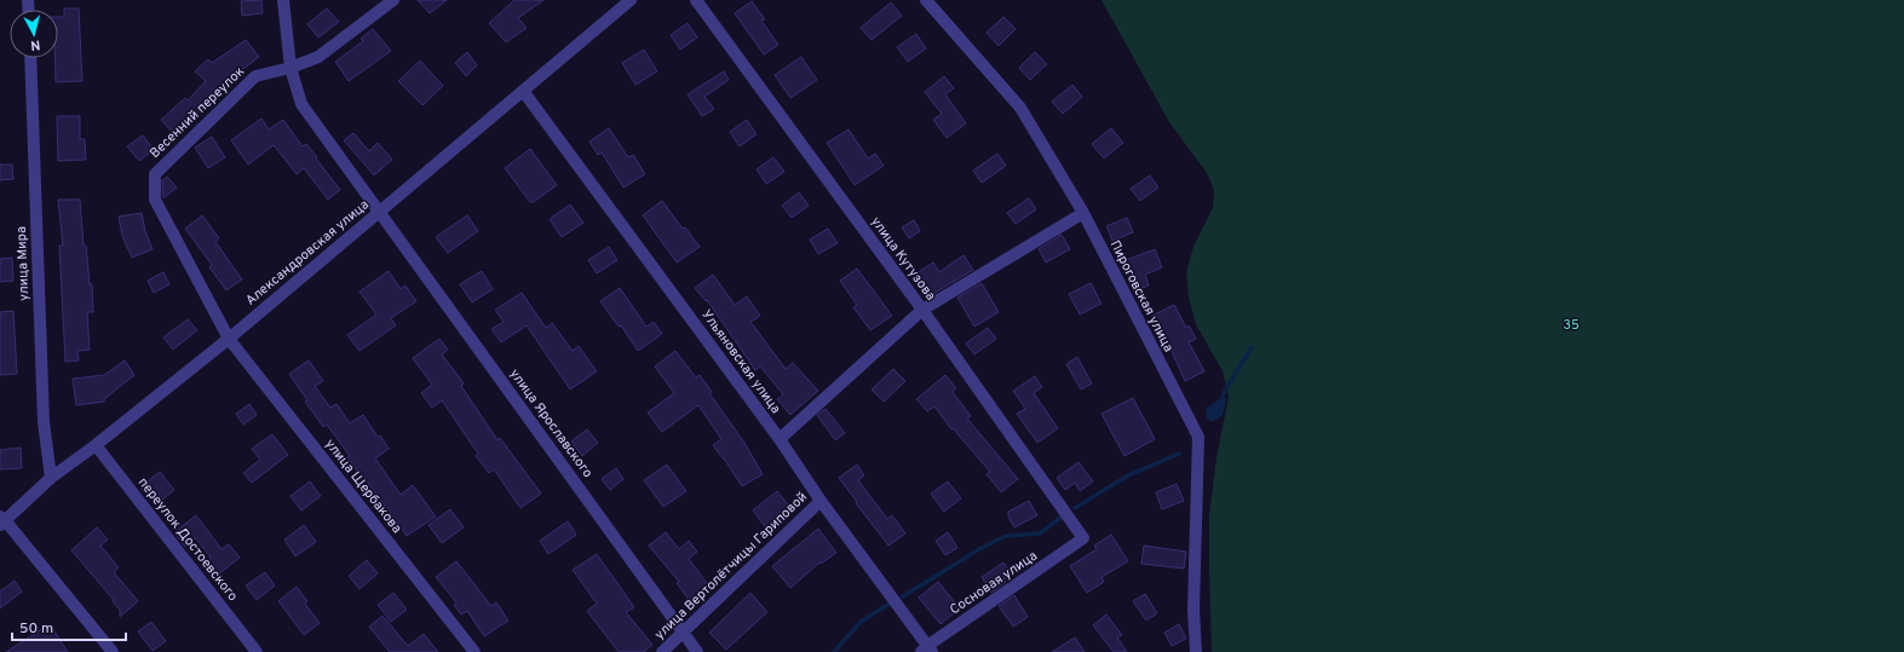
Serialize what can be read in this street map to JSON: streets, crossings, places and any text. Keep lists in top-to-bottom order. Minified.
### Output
{"streets":{"street":["Весенний переулок","Александровская улица","улица Кутузова","улица Мира","Пироговская улица","Ульяновская улица","улица Ярославского","улица Щербакова","переулок Достоевского","улица Вертолётчицы Гариповой","Сосновая улица"]},"crossings":[["Весенний переулок","Александровская улица"],["Весенний переулок","улица Ярославского"],["Весенний переулок","улица Щербакова"],["Александровская улица","улица Мира"],["Александровская улица","Ульяновская улица"],["Александровская улица","улица Ярославского"],["Александровская улица","улица Щербакова"],["Александровская улица","переулок Достоевского"],["улица Кутузова","Сосновая улица"],["Ульяновская улица","улица Вертолётчицы Гариповой"],["Ульяновская улица","Сосновая улица"],["улица Ярославского","улица Вертолётчицы Гариповой"]],"parks":["35"],"scale_bar":"50 m","north":"bottom"}
